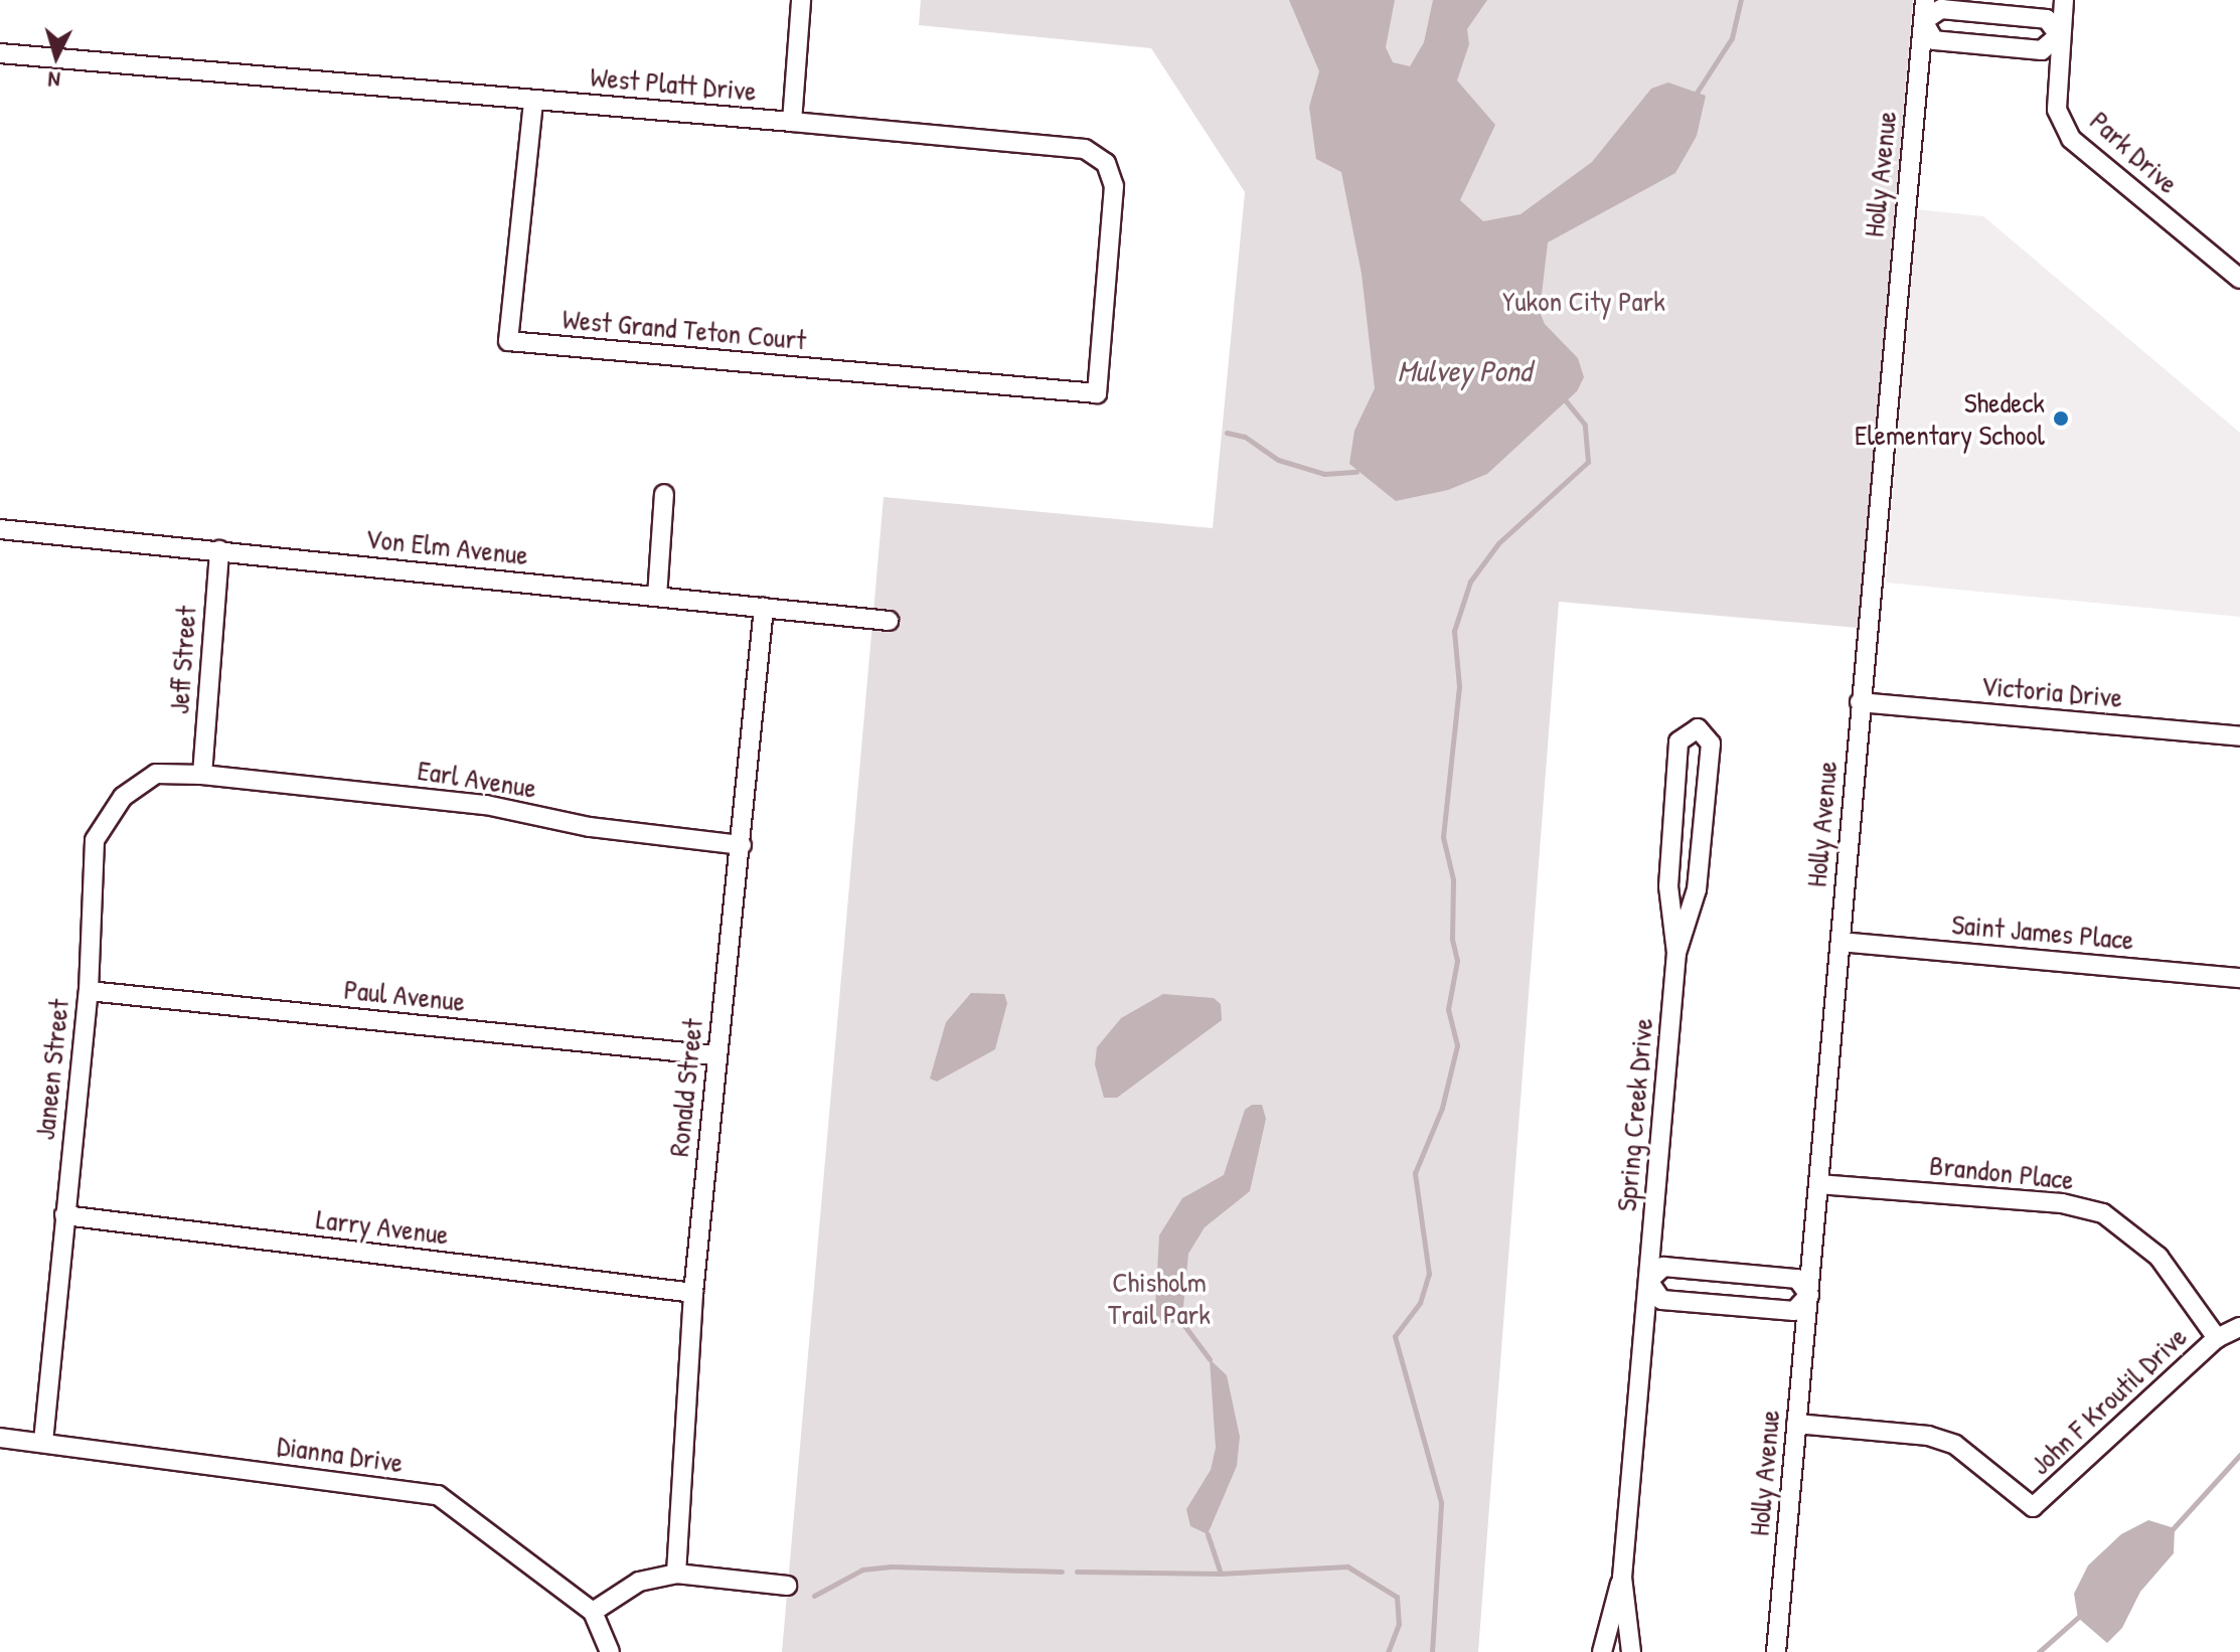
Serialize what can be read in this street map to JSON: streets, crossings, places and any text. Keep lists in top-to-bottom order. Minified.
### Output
{"streets":{"street":["West Platt Drive","Park Drive","Holly Avenue","West Grand Teton Court","Von Elm Avenue","Jeff Street","Victoria Drive","Earl Avenue","Saint James Place","Paul Avenue","Janeen Street","Ronald Street","Spring Creek Drive","Brandon Place","Larry Avenue","John F Kroutil Drive","Dianna Drive"]},"crossings":[["West Platt Drive","West Grand Teton Court"],["Holly Avenue","Victoria Drive"],["Holly Avenue","Saint James Place"],["Holly Avenue","Brandon Place"],["Holly Avenue","John F Kroutil Drive"],["Von Elm Avenue","Jeff Street"],["Von Elm Avenue","Ronald Street"],["Jeff Street","Earl Avenue"],["Jeff Street","Janeen Street"],["Earl Avenue","Janeen Street"],["Earl Avenue","Ronald Street"],["Paul Avenue","Janeen Street"],["Paul Avenue","Ronald Street"],["Janeen Street","Larry Avenue"],["Janeen Street","Dianna Drive"],["Ronald Street","Larry Avenue"],["Brandon Place","John F Kroutil Drive"]],"water":["Mulvey Pond"],"parks":["Yukon City Park","Chisholm Trail Park"],"places":["Shedeck Elementary School"],"north":"bottom"}
